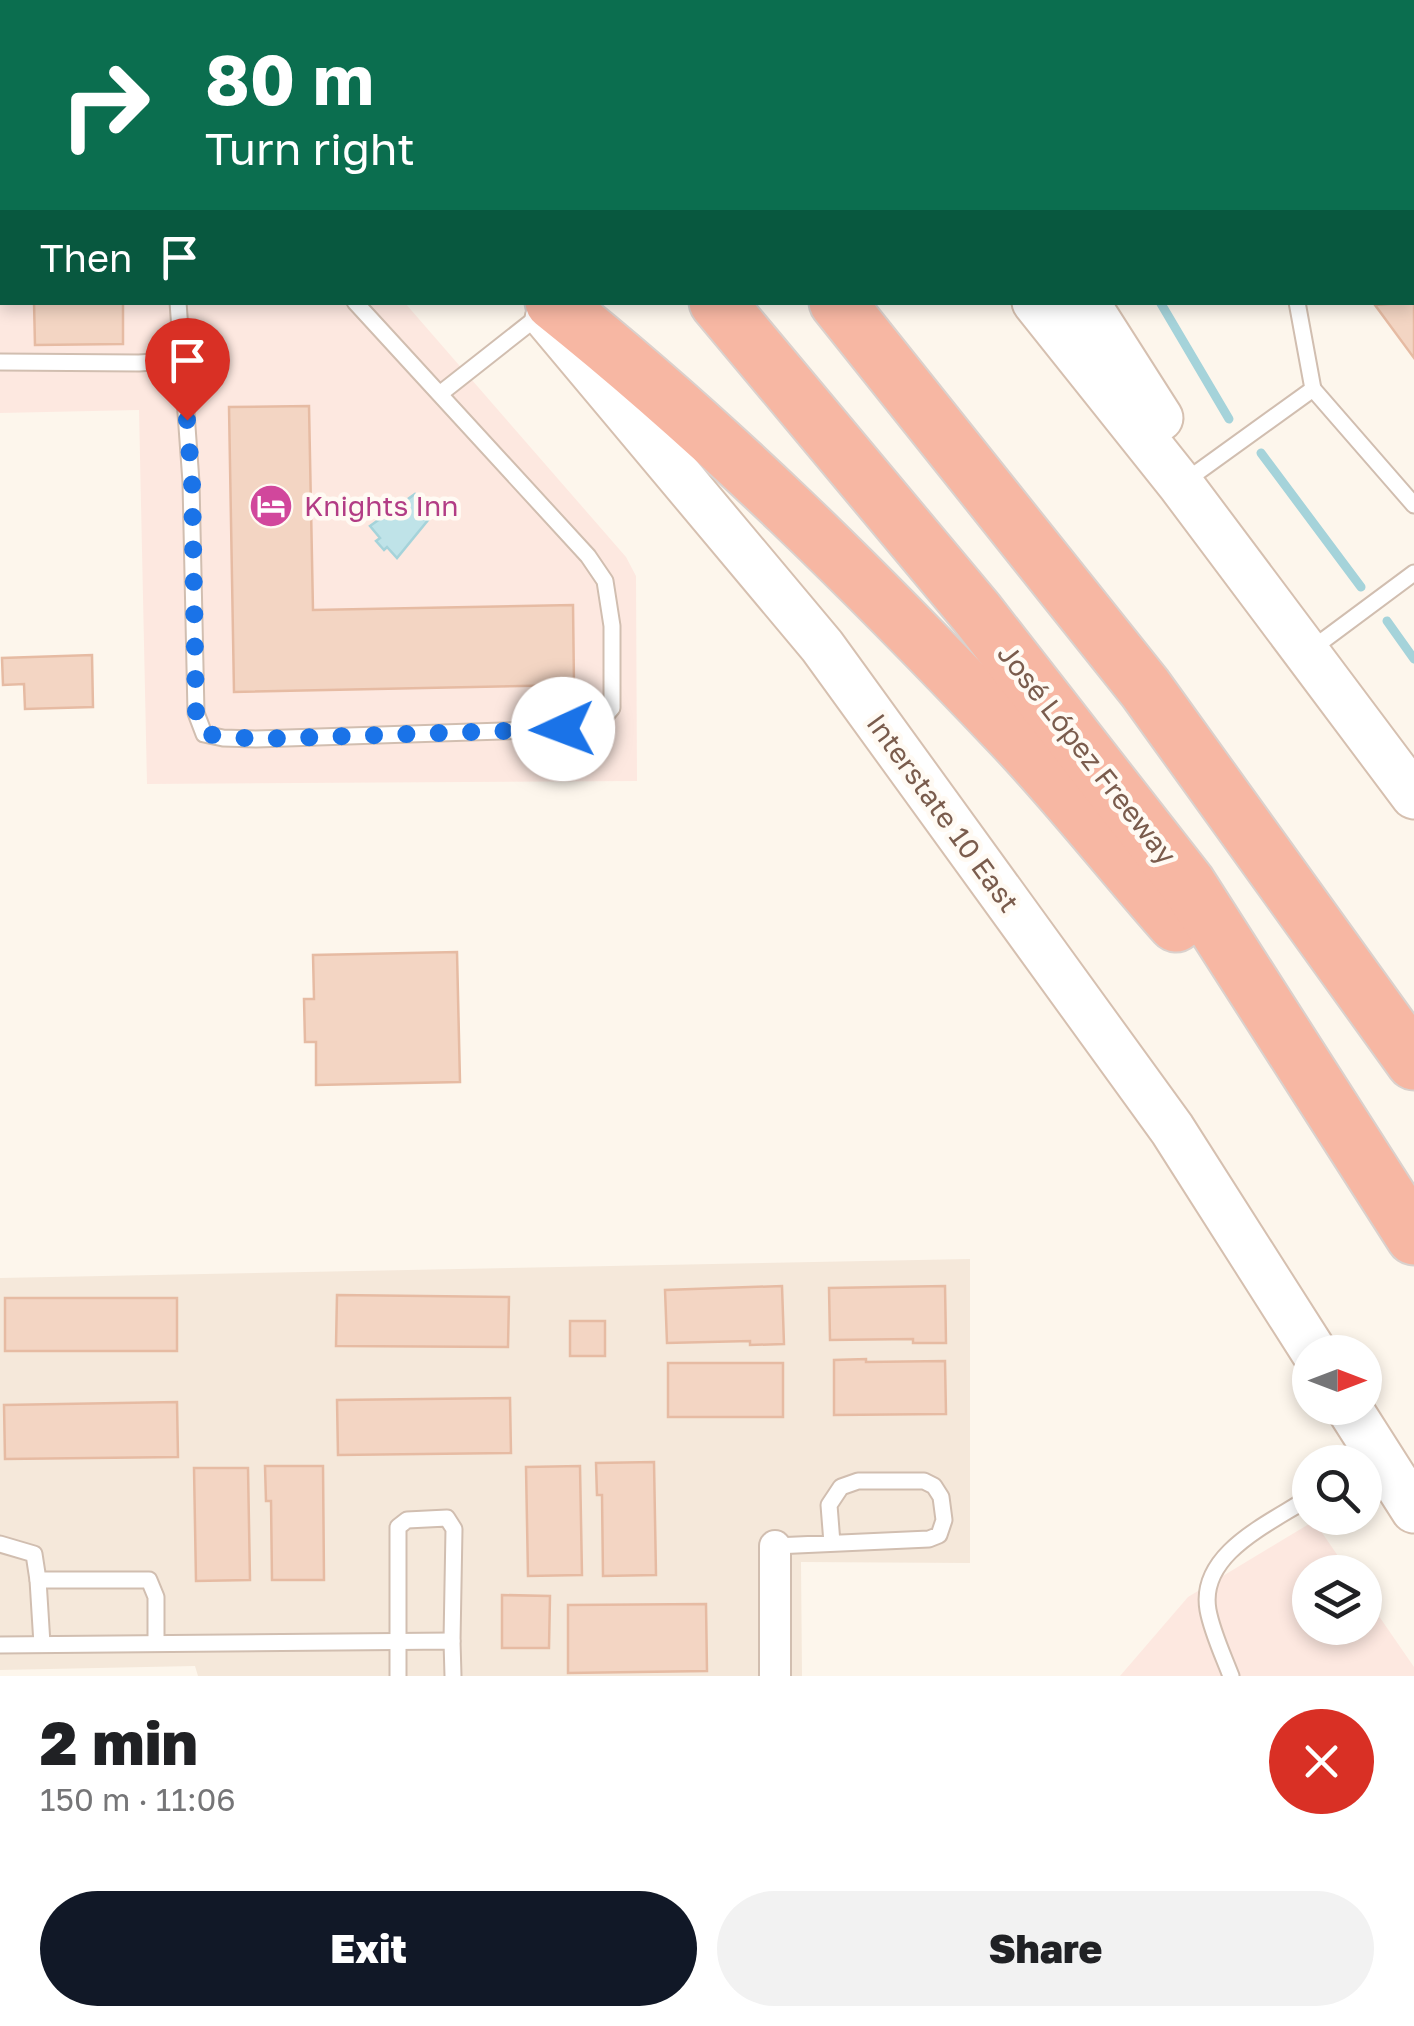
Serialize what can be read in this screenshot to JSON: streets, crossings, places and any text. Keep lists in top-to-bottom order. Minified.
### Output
{"streets":{"highway":["José López Freeway"],"main road":["Interstate 10 East"]},"places":{"hotel":["Knights Inn"]},"north":"right","page":{"turn":["80 m","Turn right"],"then":"Then","heading":["2 min","150 m · 11:06"],"buttons":["Exit","Share"]}}
